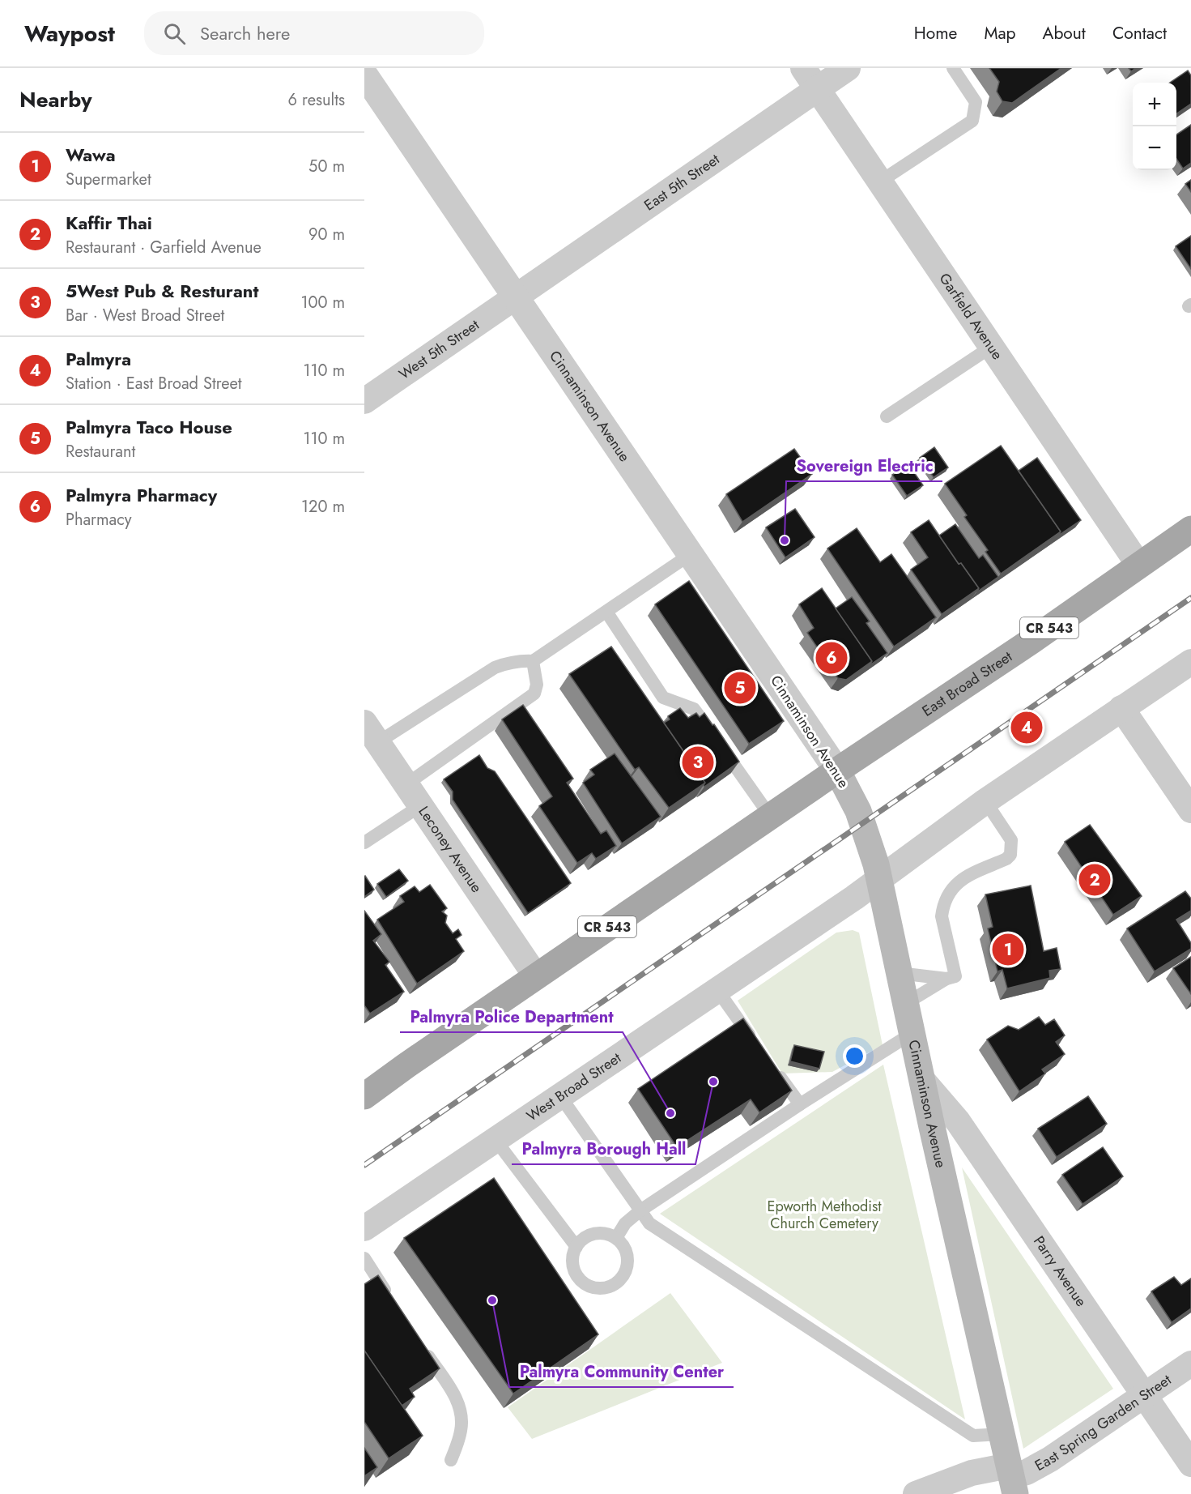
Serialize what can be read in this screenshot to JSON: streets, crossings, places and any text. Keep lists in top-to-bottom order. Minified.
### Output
{"streets":{"main road":["Cinnaminson Avenue","CR 543","East Broad Street"],"street":["East 5th Street","Garfield Avenue","West 5th Street","Leconey Avenue","West Broad Street","Parry Avenue","East Spring Garden Street"]},"crossings":[["East 5th Street","Garfield Avenue"],["East 5th Street","West 5th Street"],["East 5th Street","Cinnaminson Avenue"],["Garfield Avenue","East Broad Street"],["West 5th Street","Cinnaminson Avenue"],["Cinnaminson Avenue","CR 543"],["Cinnaminson Avenue","East Broad Street"],["Cinnaminson Avenue","West Broad Street"],["Cinnaminson Avenue","Parry Avenue"],["Cinnaminson Avenue","East Spring Garden Street"],["CR 543","East Broad Street"],["CR 543","Leconey Avenue"],["Parry Avenue","East Spring Garden Street"]],"parks":["Epworth Methodist Church Cemetery"],"places":["Sovereign Electric","Palmyra Borough Hall","Palmyra Police Department","Palmyra Community Center"],"page":{"header":"Waypost","search":"Search here","nav":["Home","Map","About","Contact"],"heading":["Nearby","6 results"],"map_buttons":["+","−"],"list":[{"mark":"1","name":"Wawa","note":"Supermarket","value":"50 m"},{"mark":"2","name":"Kaffir Thai","note":"Restaurant · Garfield Avenue","value":"90 m"},{"mark":"3","name":"5West Pub & Resturant","note":"Bar · West Broad Street","value":"100 m"},{"mark":"4","name":"Palmyra","note":"Station · East Broad Street","value":"110 m"},{"mark":"5","name":"Palmyra Taco House","note":"Restaurant","value":"110 m"},{"mark":"6","name":"Palmyra Pharmacy","note":"Pharmacy","value":"120 m"}],"pins":["6","5","4","3","2","1"]}}
